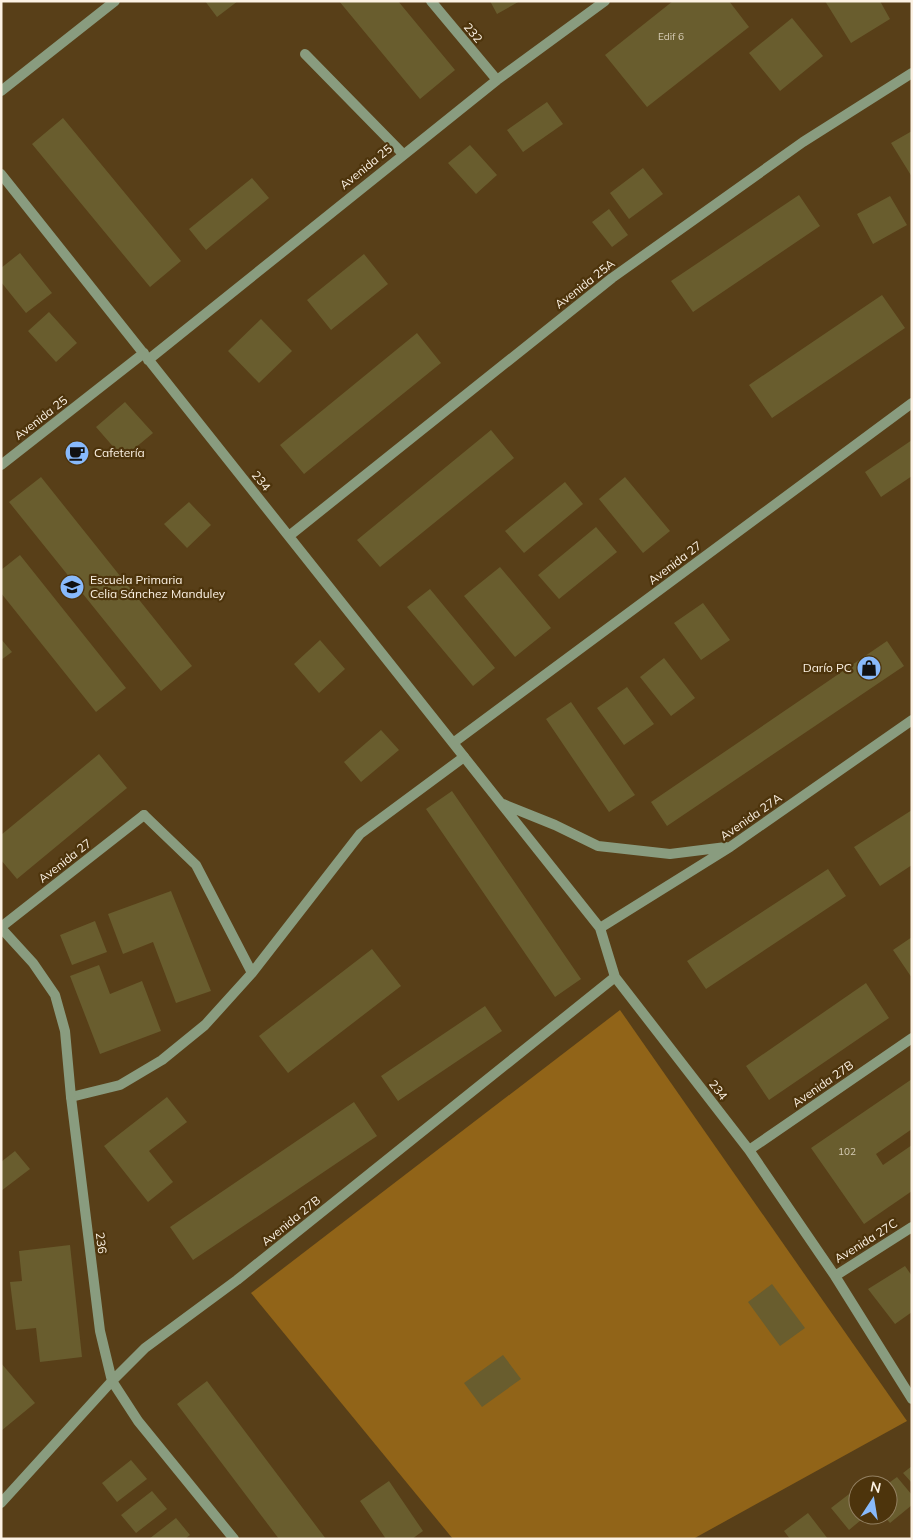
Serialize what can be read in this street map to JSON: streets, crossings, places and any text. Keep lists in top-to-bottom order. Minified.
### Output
{"streets":{"street":["232","Avenida 25","Avenida 25A","234","Avenida 27","Avenida 27A","Avenida 27B","Avenida 27C","236"]},"crossings":[["232","Avenida 25"],["Avenida 25","234"],["Avenida 25A","234"],["234","Avenida 27"],["234","Avenida 27A"],["234","Avenida 27B"],["234","Avenida 27C"],["Avenida 27","236"],["Avenida 27B","236"]],"places":{"cafe":["Cafetería"],"school or university":["Escuela Primaria Celia Sánchez Manduley"],"shop":["Darío PC"]},"house_numbers":["Edif 6","102"],"north":"top"}
